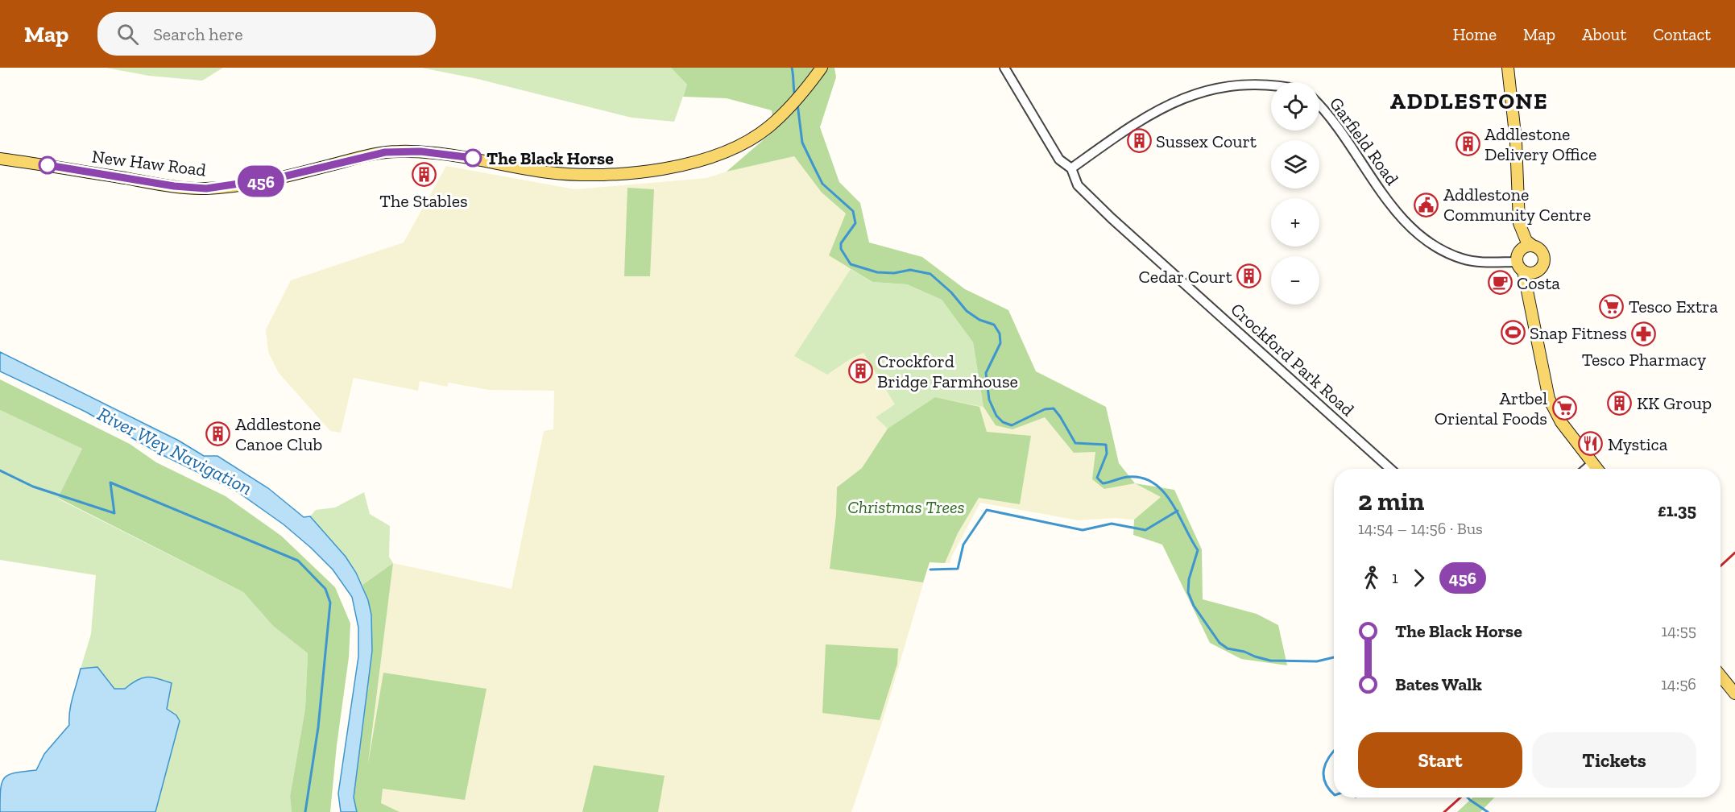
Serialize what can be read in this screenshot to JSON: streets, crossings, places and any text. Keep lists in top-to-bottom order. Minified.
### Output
{"streets":{"main road":["New Haw Road"],"street":["Garfield Road","Crockford Park Road"]},"districts":["ADDLESTONE"],"water":["River Wey Navigation"],"parks":["Christmas Trees"],"places":{"building":["Sussex Court","Addlestone Delivery Office","The Stables","Cedar Court","Crockford Bridge Farmhouse","KK Group","Addlestone Canoe Club"],"other":["The Black Horse"],"public building":["Addlestone Community Centre"],"cafe":["Costa"],"supermarket":["Tesco Extra","Artbel Oriental Foods"],"sports":["Snap Fitness"],"pharmacy":["Tesco Pharmacy"],"restaurant":["Mystica"]},"lines":["bus line 456"],"page":{"header":"Map","search":"Search here","nav":["Home","Map","About","Contact"],"on_map":"456","map_buttons":["+","−"],"heading":["2 min","14:54 – 14:56 · Bus","£1.35"],"legs":["1","456"],"list":[{"name":"The Black Horse","value":"14:55"},{"name":"Bates Walk","value":"14:56"}],"buttons":["Start","Tickets"]}}
